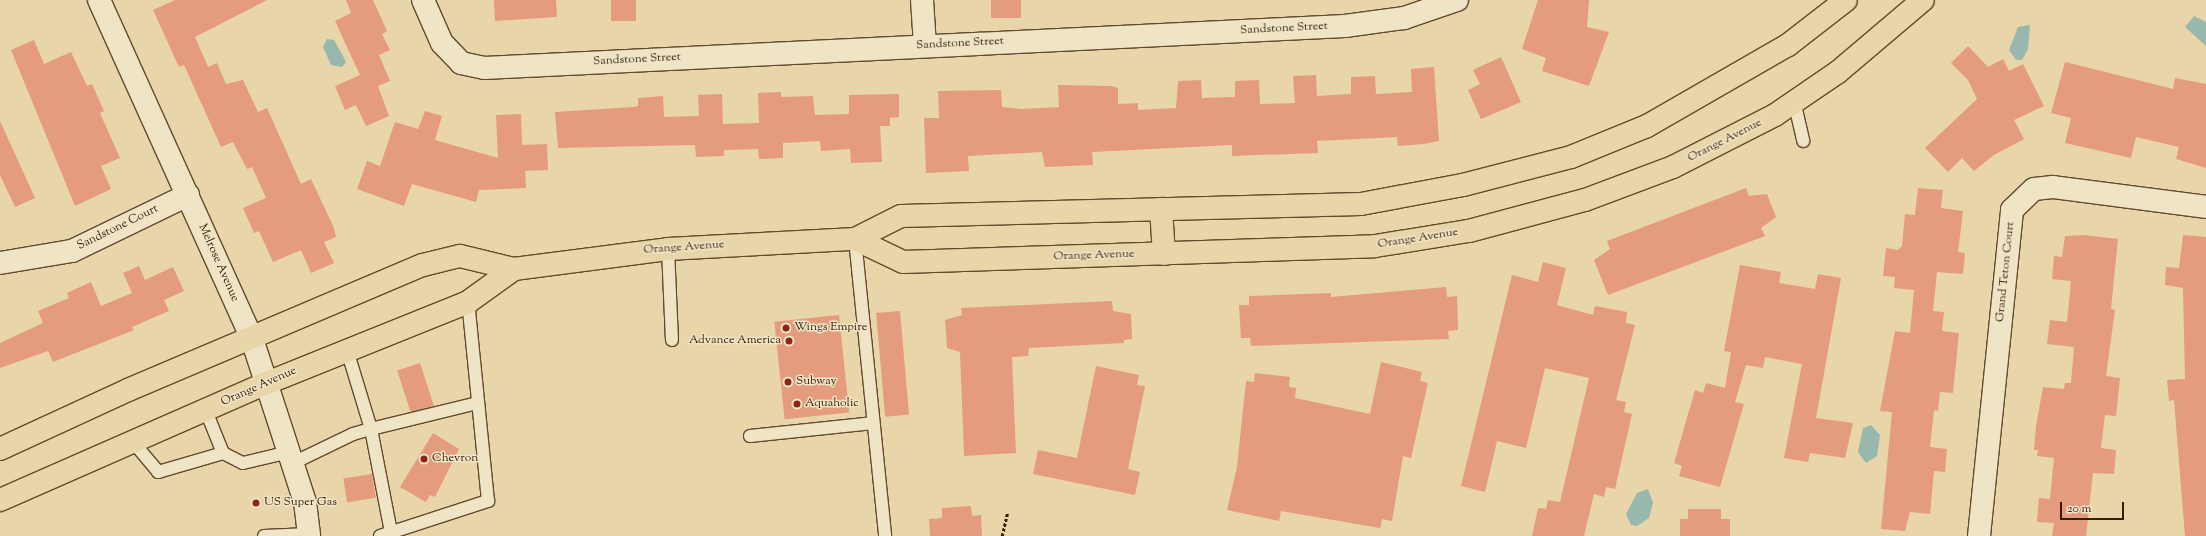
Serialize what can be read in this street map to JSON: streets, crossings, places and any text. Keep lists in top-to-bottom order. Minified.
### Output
{"streets":{"main road":["Orange Avenue"],"street":["Sandstone Street","Sandstone Court","Melrose Avenue","Grand Teton Court"]},"crossings":[["Orange Avenue","Melrose Avenue"],["Sandstone Court","Melrose Avenue"]],"places":["Wings Empire","Advance America","Subway","Aquaholic","Chevron","US Super Gas"],"scale_bar":"20 m"}
